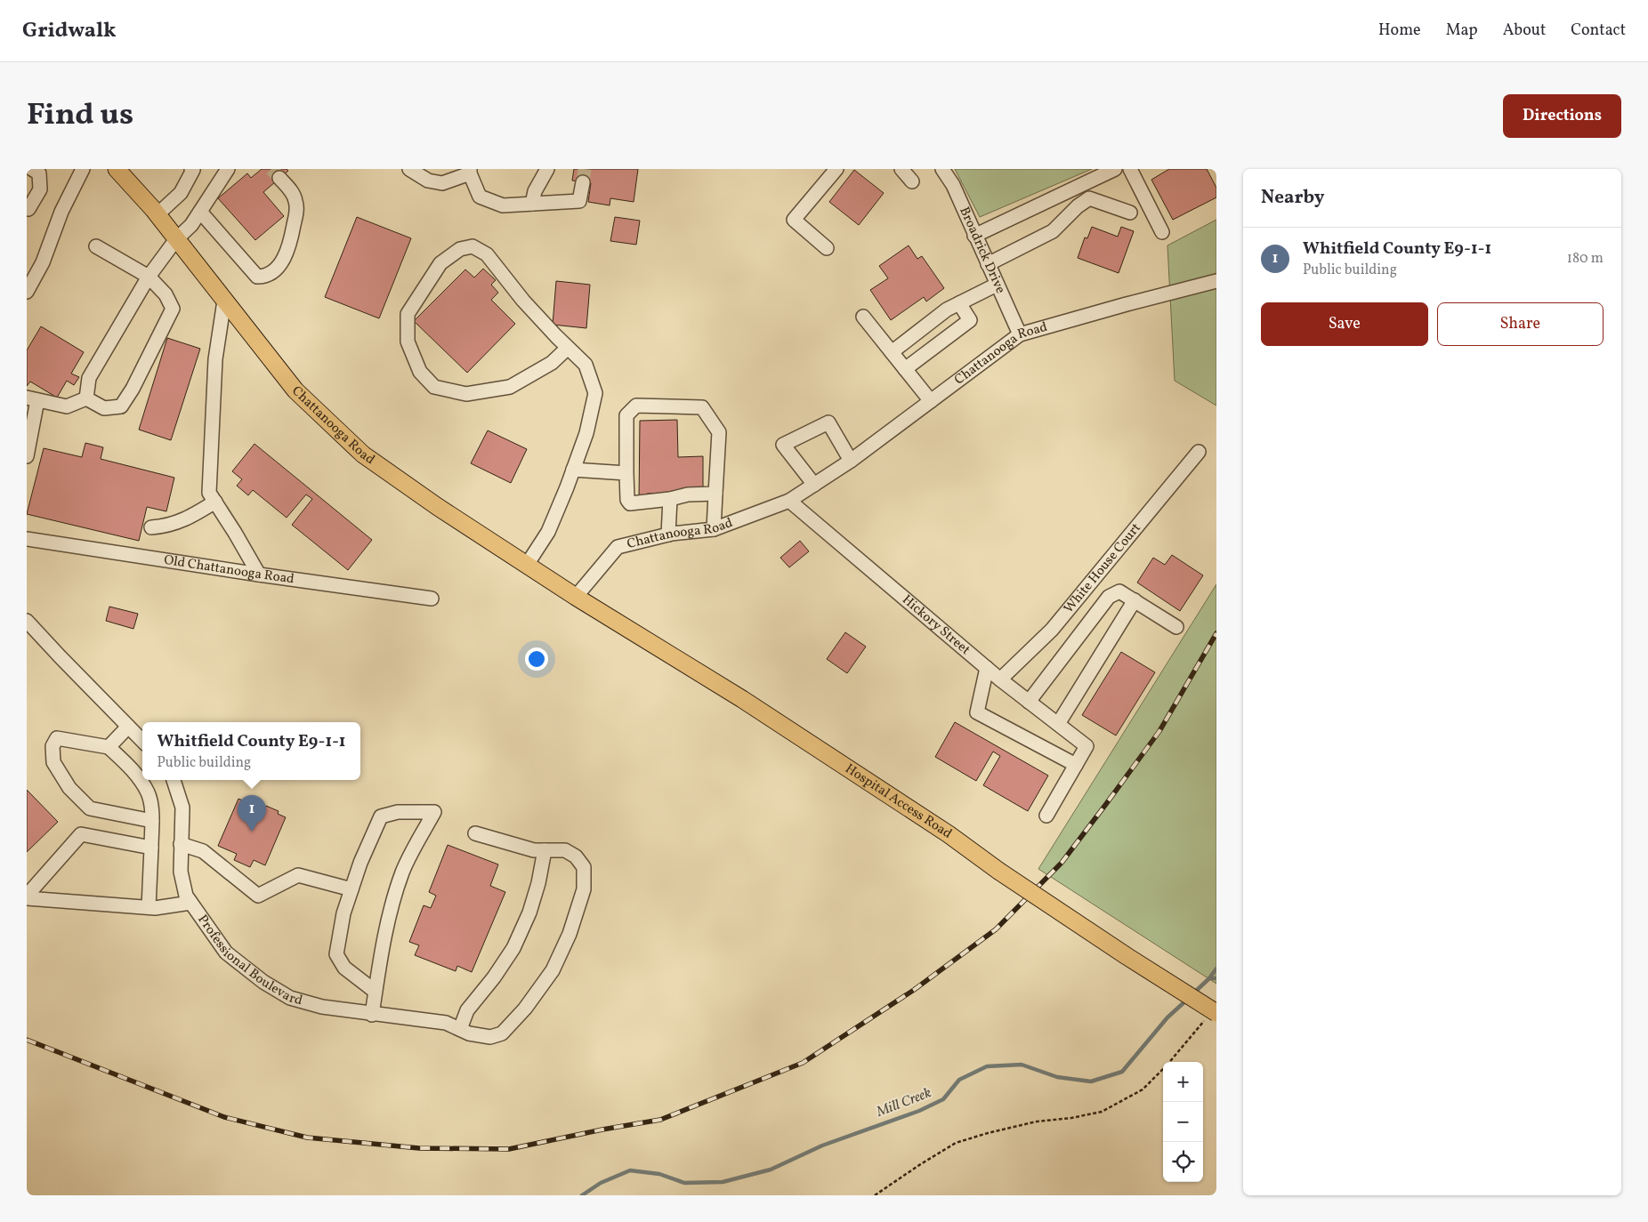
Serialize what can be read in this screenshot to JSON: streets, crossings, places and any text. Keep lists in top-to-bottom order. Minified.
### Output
{"streets":{"main road":["Chattanooga Road","Hospital Access Road"],"street":["Broadrick Drive","White House Court","Old Chattanooga Road","Hickory Street","Professional Boulevard"]},"crossings":[["Broadrick Drive","Chattanooga Road"],["Chattanooga Road","Hickory Street"],["Chattanooga Road","Hospital Access Road"],["White House Court","Hickory Street"]],"water":["Mill Creek"],"page":{"header":"Gridwalk","nav":["Home","Map","About","Contact"],"title":"Find us","buttons":["Directions",["Save","Share"]],"heading":"Nearby","list":[{"mark":"1","name":"Whitfield County E9-1-1","note":"Public building","value":"180 m"}],"popup":["Whitfield County E9-1-1","Public building"],"pins":"1","map_buttons":["+","−"]}}
